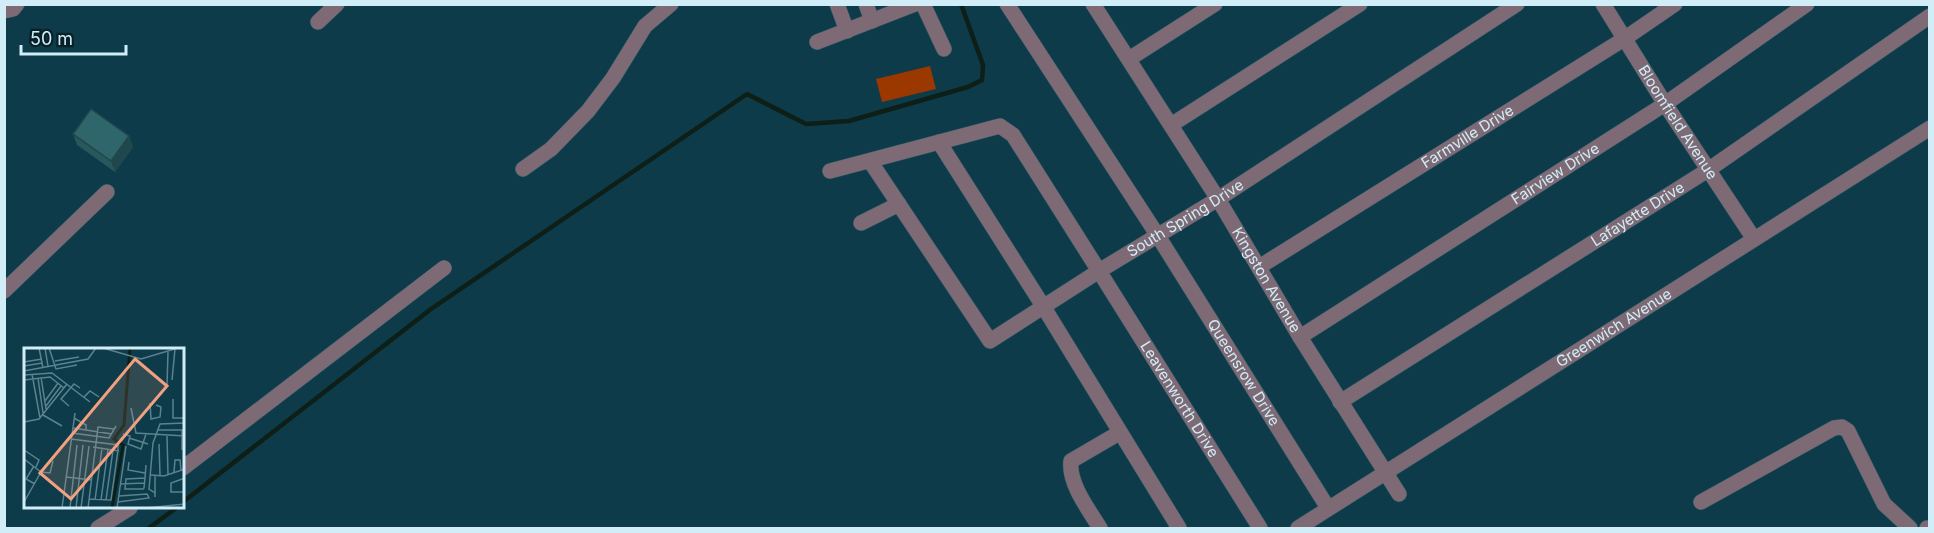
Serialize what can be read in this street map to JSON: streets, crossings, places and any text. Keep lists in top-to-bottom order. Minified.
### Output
{"streets":{"street":["Bloomfield Avenue","Farmville Drive","Fairview Drive","Lafayette Drive","South Spring Drive","Kingston Avenue","Greenwich Avenue","Queensrow Drive","Leavenworth Drive"]},"crossings":[["Bloomfield Avenue","Farmville Drive"],["Bloomfield Avenue","Fairview Drive"],["Bloomfield Avenue","Lafayette Drive"],["Bloomfield Avenue","Greenwich Avenue"],["Farmville Drive","Kingston Avenue"],["Fairview Drive","Kingston Avenue"],["Lafayette Drive","Kingston Avenue"],["South Spring Drive","Kingston Avenue"],["South Spring Drive","Queensrow Drive"],["South Spring Drive","Leavenworth Drive"],["Kingston Avenue","Greenwich Avenue"],["Greenwich Avenue","Queensrow Drive"]],"scale_bar":"50 m"}
